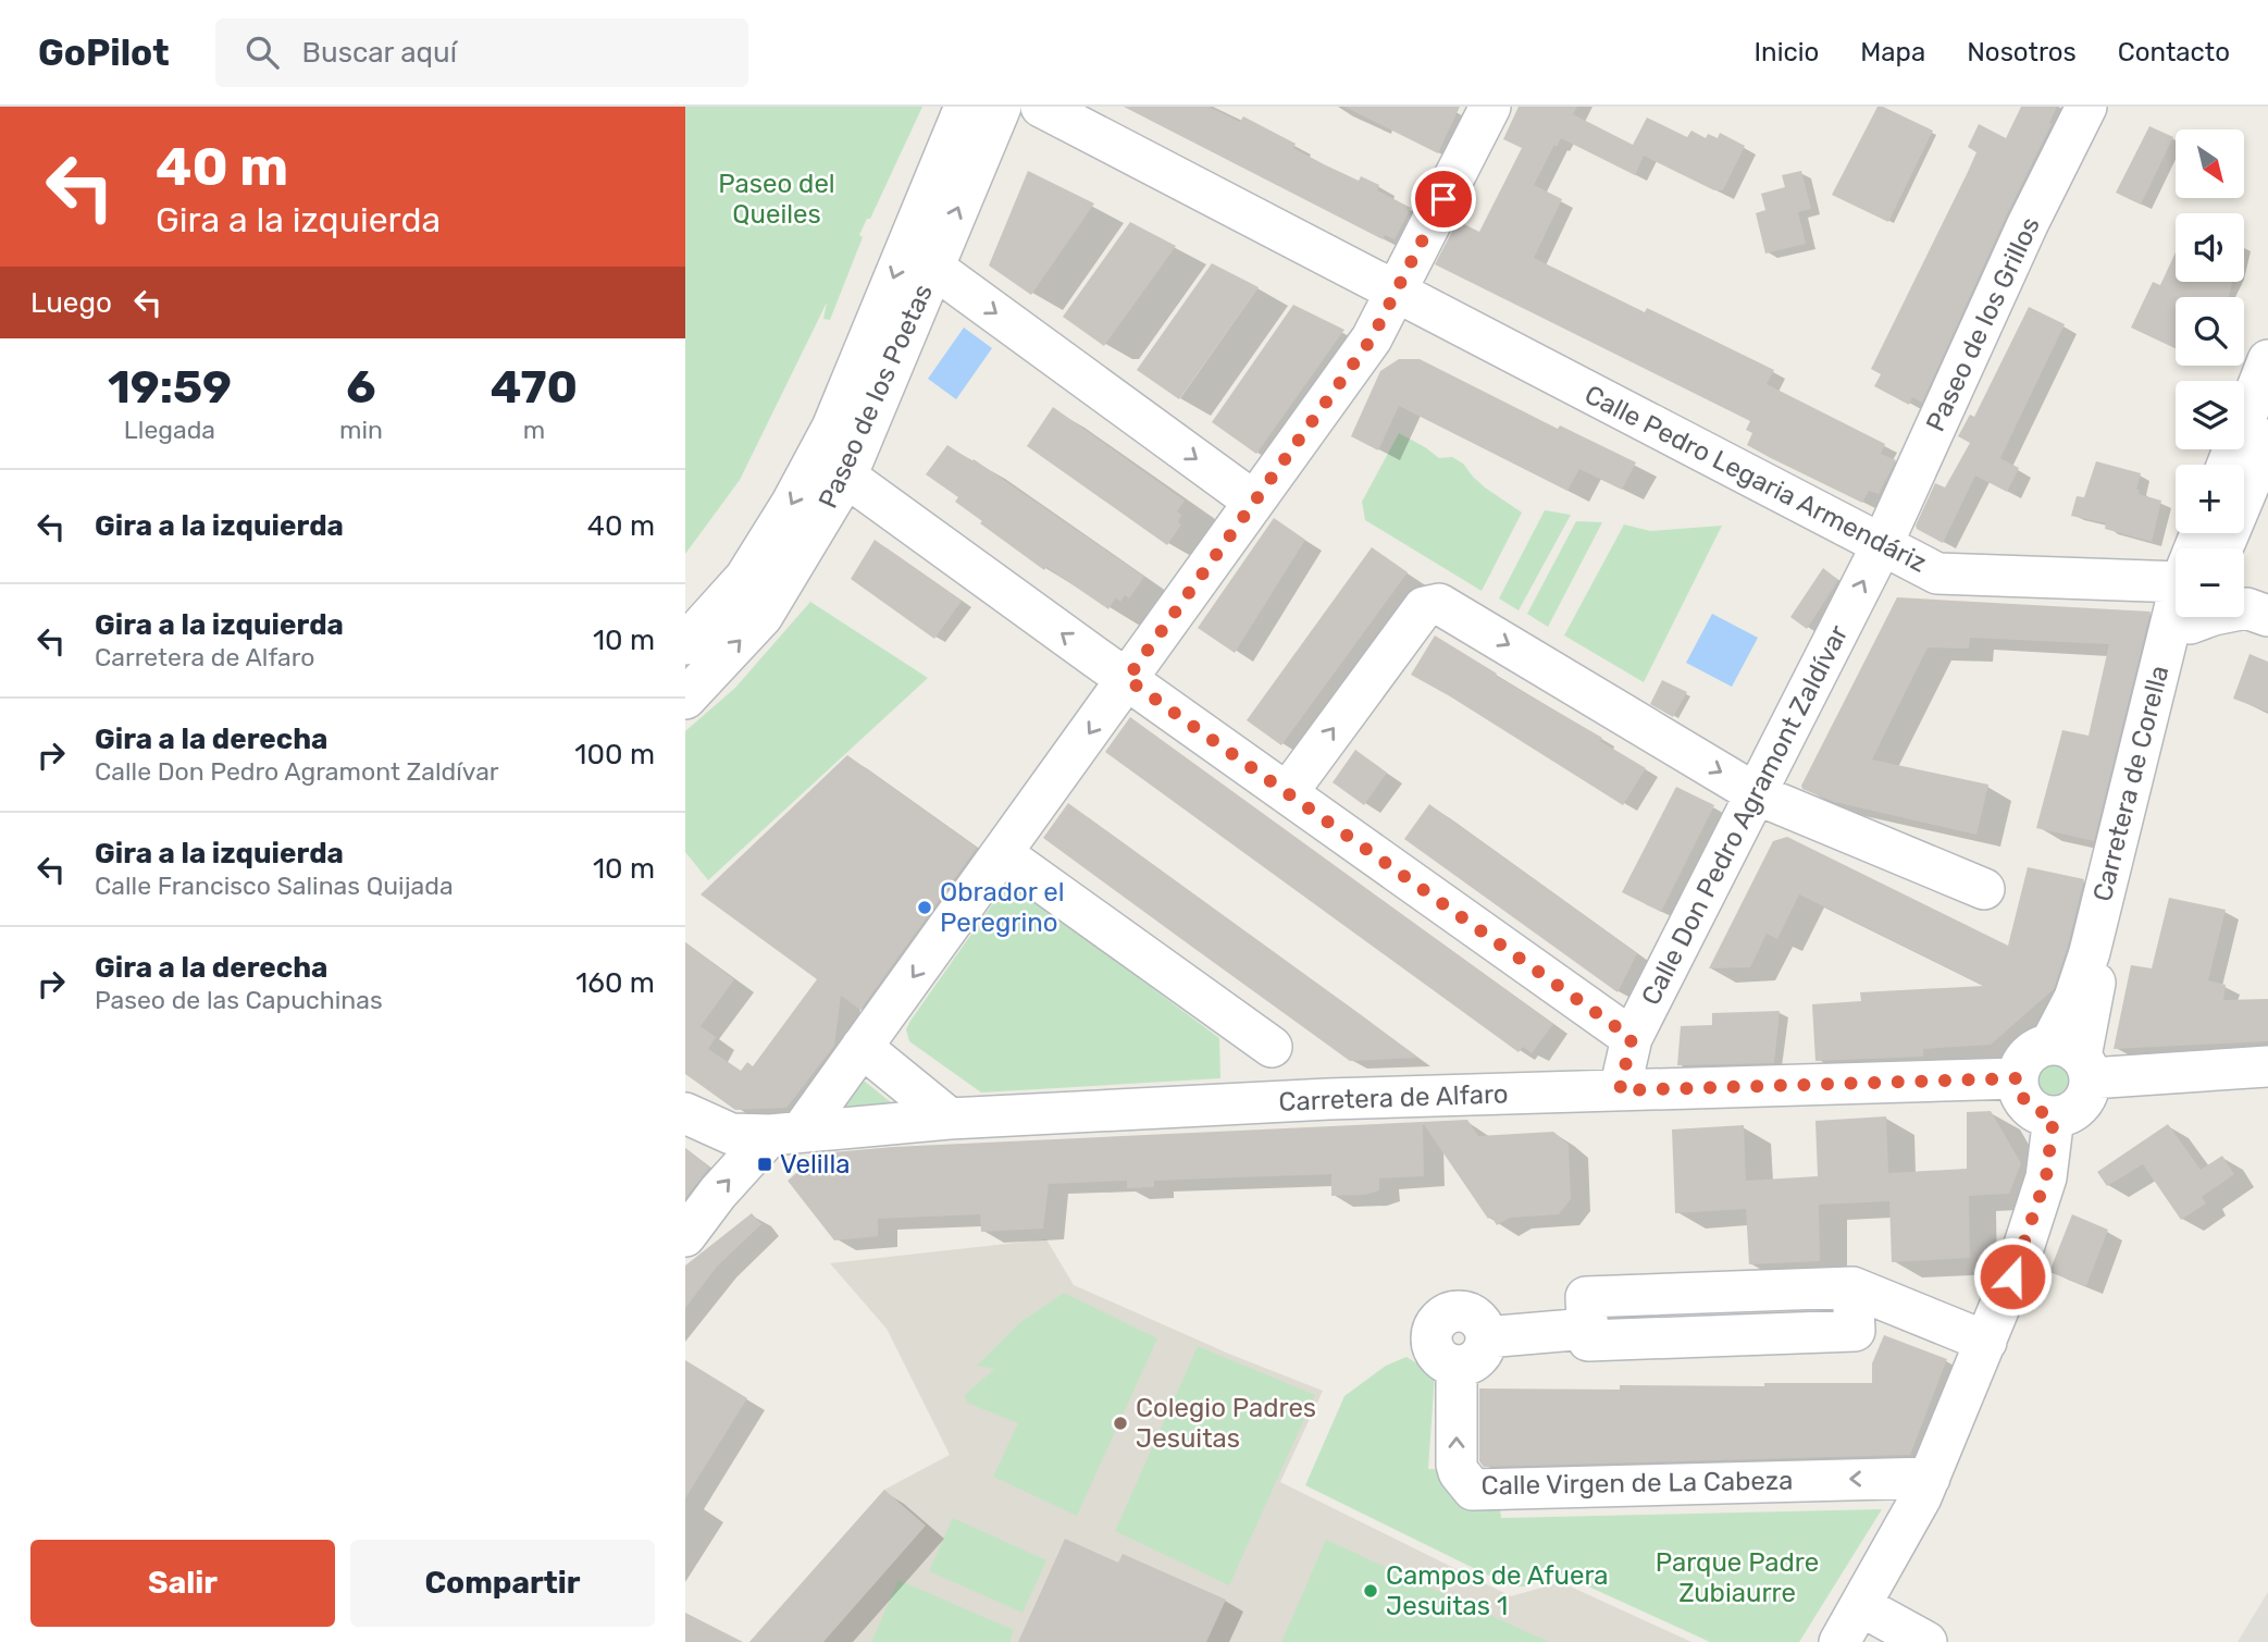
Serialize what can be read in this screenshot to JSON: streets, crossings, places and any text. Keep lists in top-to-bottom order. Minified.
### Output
{"streets":{"street":["Paseo de los Grillos","Paseo de los Poetas","Calle Pedro Legaria Armendáriz","Carretera de Corella","Calle Don Pedro Agramont Zaldívar","Carretera de Alfaro","Calle Virgen de La Cabeza"]},"crossings":[["Paseo de los Grillos","Calle Pedro Legaria Armendáriz"],["Paseo de los Grillos","Calle Don Pedro Agramont Zaldívar"],["Calle Pedro Legaria Armendáriz","Calle Don Pedro Agramont Zaldívar"],["Carretera de Corella","Carretera de Alfaro"],["Calle Don Pedro Agramont Zaldívar","Carretera de Alfaro"]],"one_way":["Calle Don Pedro Agramont Zaldívar"],"parks":["Paseo del Queiles","Parque Padre Zubiaurre"],"places":{"other":["Obrador el Peregrino","Colegio Padres Jesuitas","Campos de Afuera Jesuitas 1"],"transit":["Velilla"]},"north":"bottom right","page":{"header":"GoPilot","search":"Buscar aquí","nav":["Inicio","Mapa","Nosotros","Contacto"],"turn":["40 m","Gira a la izquierda"],"map_buttons":["+","−"],"then":"Luego","eta":["19:59","Llegada","6","min","470","m"],"list":[{"name":"Gira a la izquierda","value":"40 m"},{"name":"Gira a la izquierda","note":"Carretera de Alfaro","value":"10 m"},{"name":"Gira a la derecha","note":"Calle Don Pedro Agramont Zaldívar","value":"100 m"},{"name":"Gira a la izquierda","note":"Calle Francisco Salinas Quijada","value":"10 m"},{"name":"Gira a la derecha","note":"Paseo de las Capuchinas","value":"160 m"}],"buttons":["Salir","Compartir"]}}
